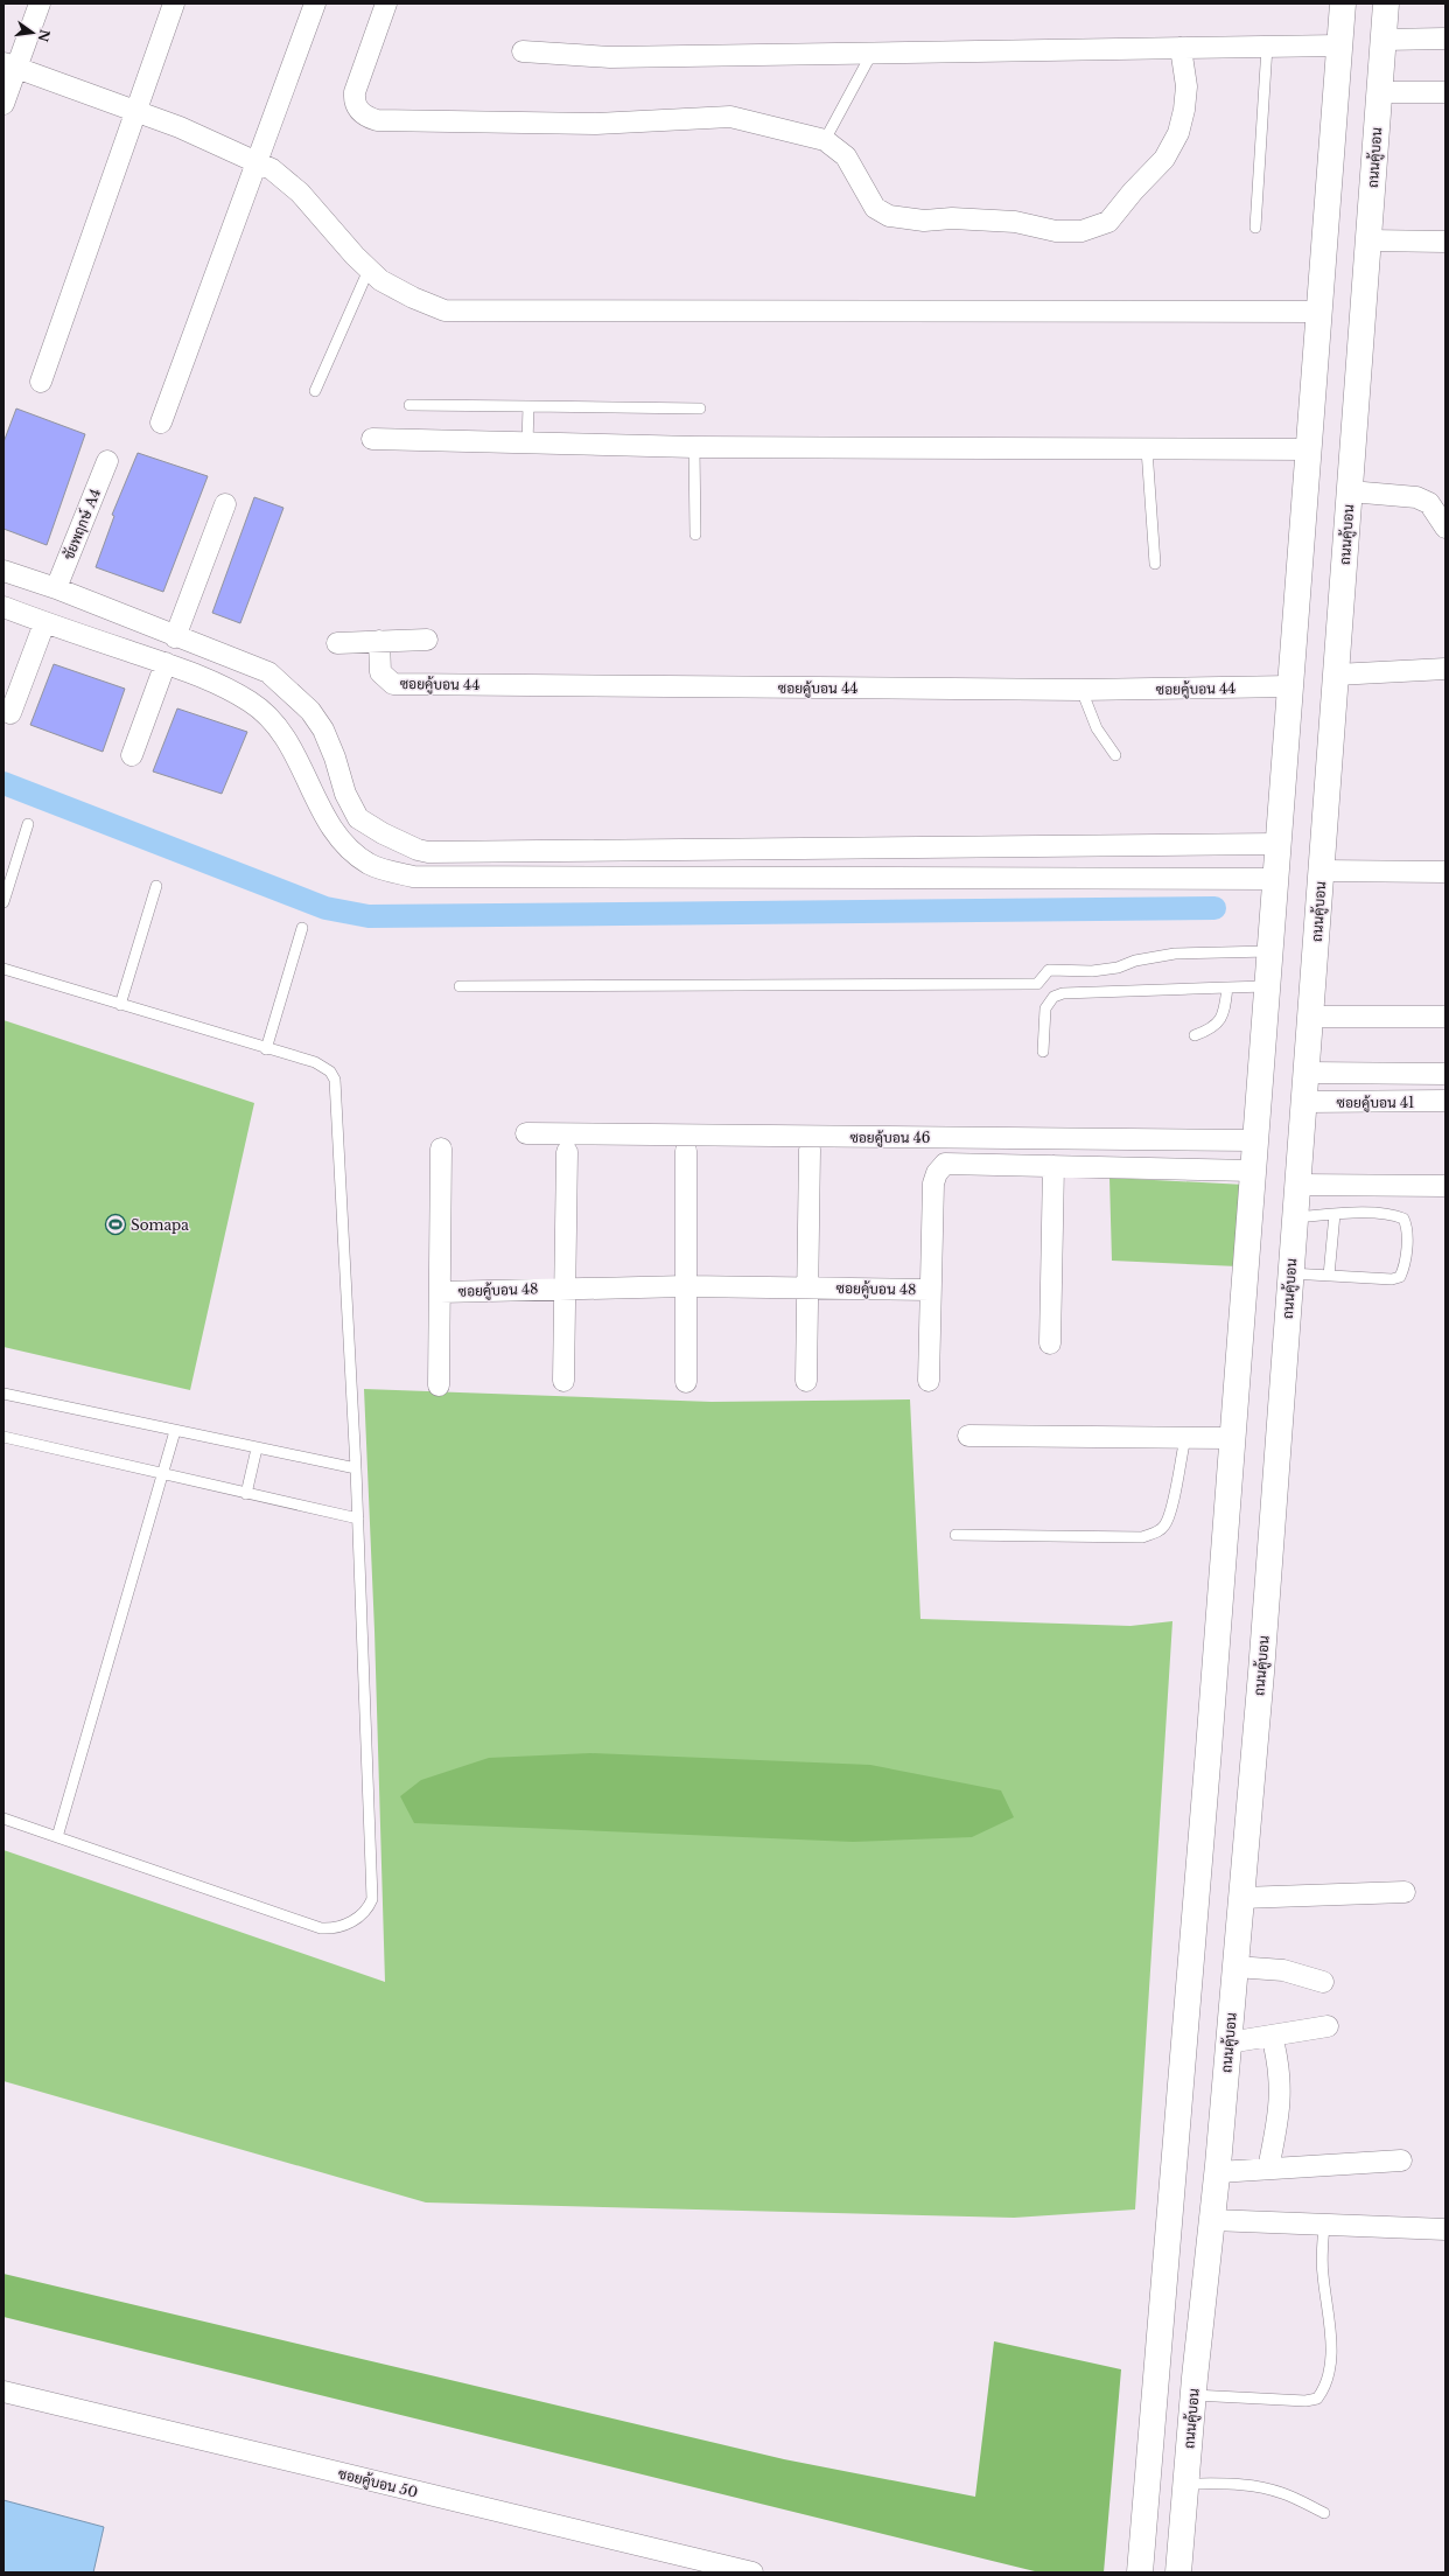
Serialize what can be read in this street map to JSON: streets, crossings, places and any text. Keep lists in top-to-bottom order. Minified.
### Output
{"streets":{"main road":["ถนนคู้บอน"],"street":["ชัยพฤกษ์ A4","ซอยคู้บอน 44","ซอยคู้บอน 41","ซอยคู้บอน 46","ซอยคู้บอน 48","ซอยคู้บอน 50"]},"crossings":[["ถนนคู้บอน","ซอยคู้บอน 41"]],"places":{"sports":["Somapa"]},"north":"right"}
